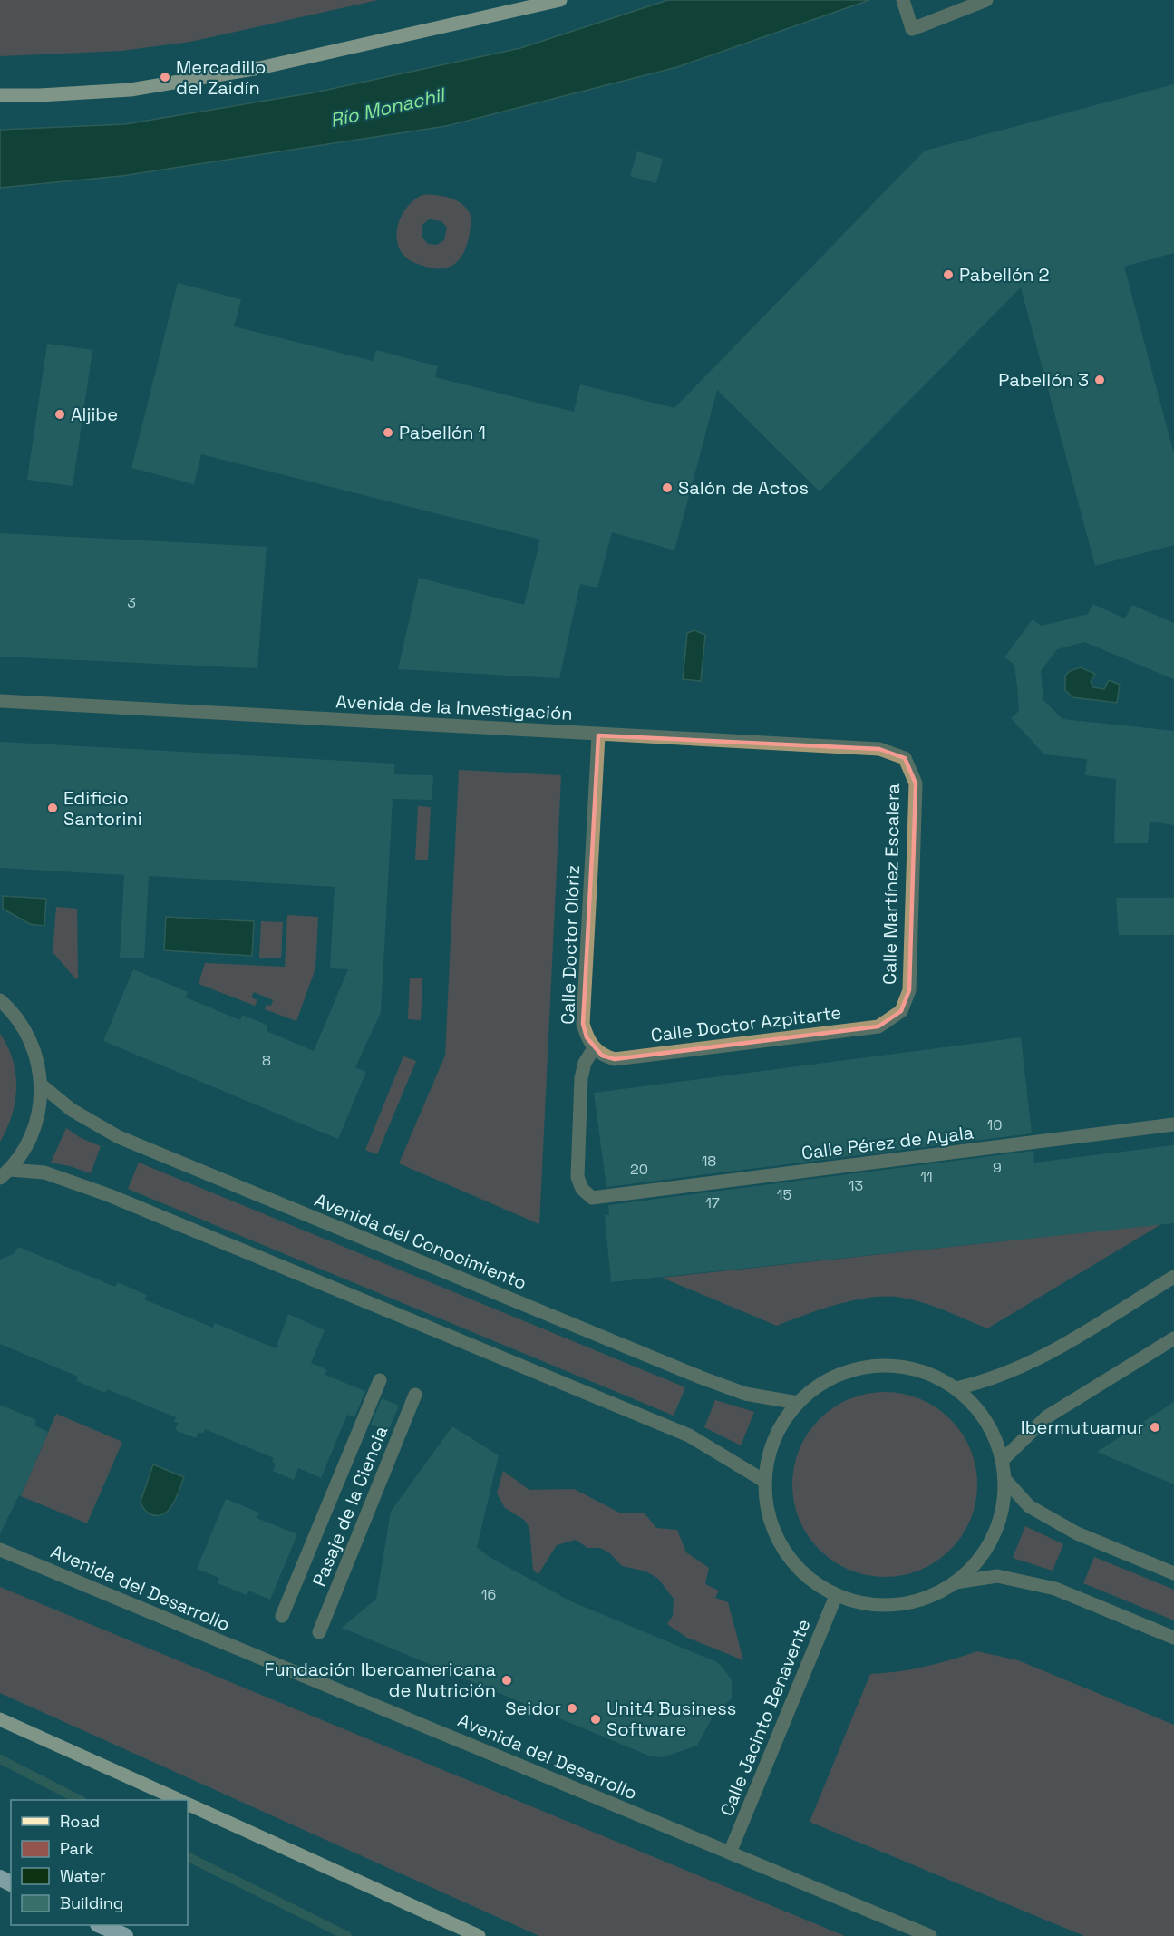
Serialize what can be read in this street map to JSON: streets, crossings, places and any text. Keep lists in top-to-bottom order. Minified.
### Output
{"streets":{"street":["Avenida de la Investigación","Calle Martínez Escalera","Calle Doctor Olóriz","Calle Doctor Azpitarte","Calle Pérez de Ayala","Avenida del Conocimiento","Pasaje de la Ciencia","Avenida del Desarrollo","Calle Jacinto Benavente"]},"crossings":[["Avenida de la Investigación","Calle Martínez Escalera"],["Avenida de la Investigación","Calle Doctor Olóriz"],["Calle Martínez Escalera","Calle Doctor Azpitarte"],["Calle Doctor Olóriz","Calle Doctor Azpitarte"],["Calle Doctor Olóriz","Calle Pérez de Ayala"],["Calle Doctor Azpitarte","Calle Pérez de Ayala"],["Avenida del Desarrollo","Calle Jacinto Benavente"]],"water":["Río Monachil"],"places":["Mercadillo del Zaidín","Pabellón 2","Pabellón 3","Aljibe","Pabellón 1","Salón de Actos","Edificio Santorini","Ibermutuamur","Fundación Iberoamericana de Nutrición","Seidor","Unit4 Business Software"],"house_numbers":["3","8","10","18","9","20","11","13","15","17","16"],"legend":["Road","Park","Water","Building"]}
